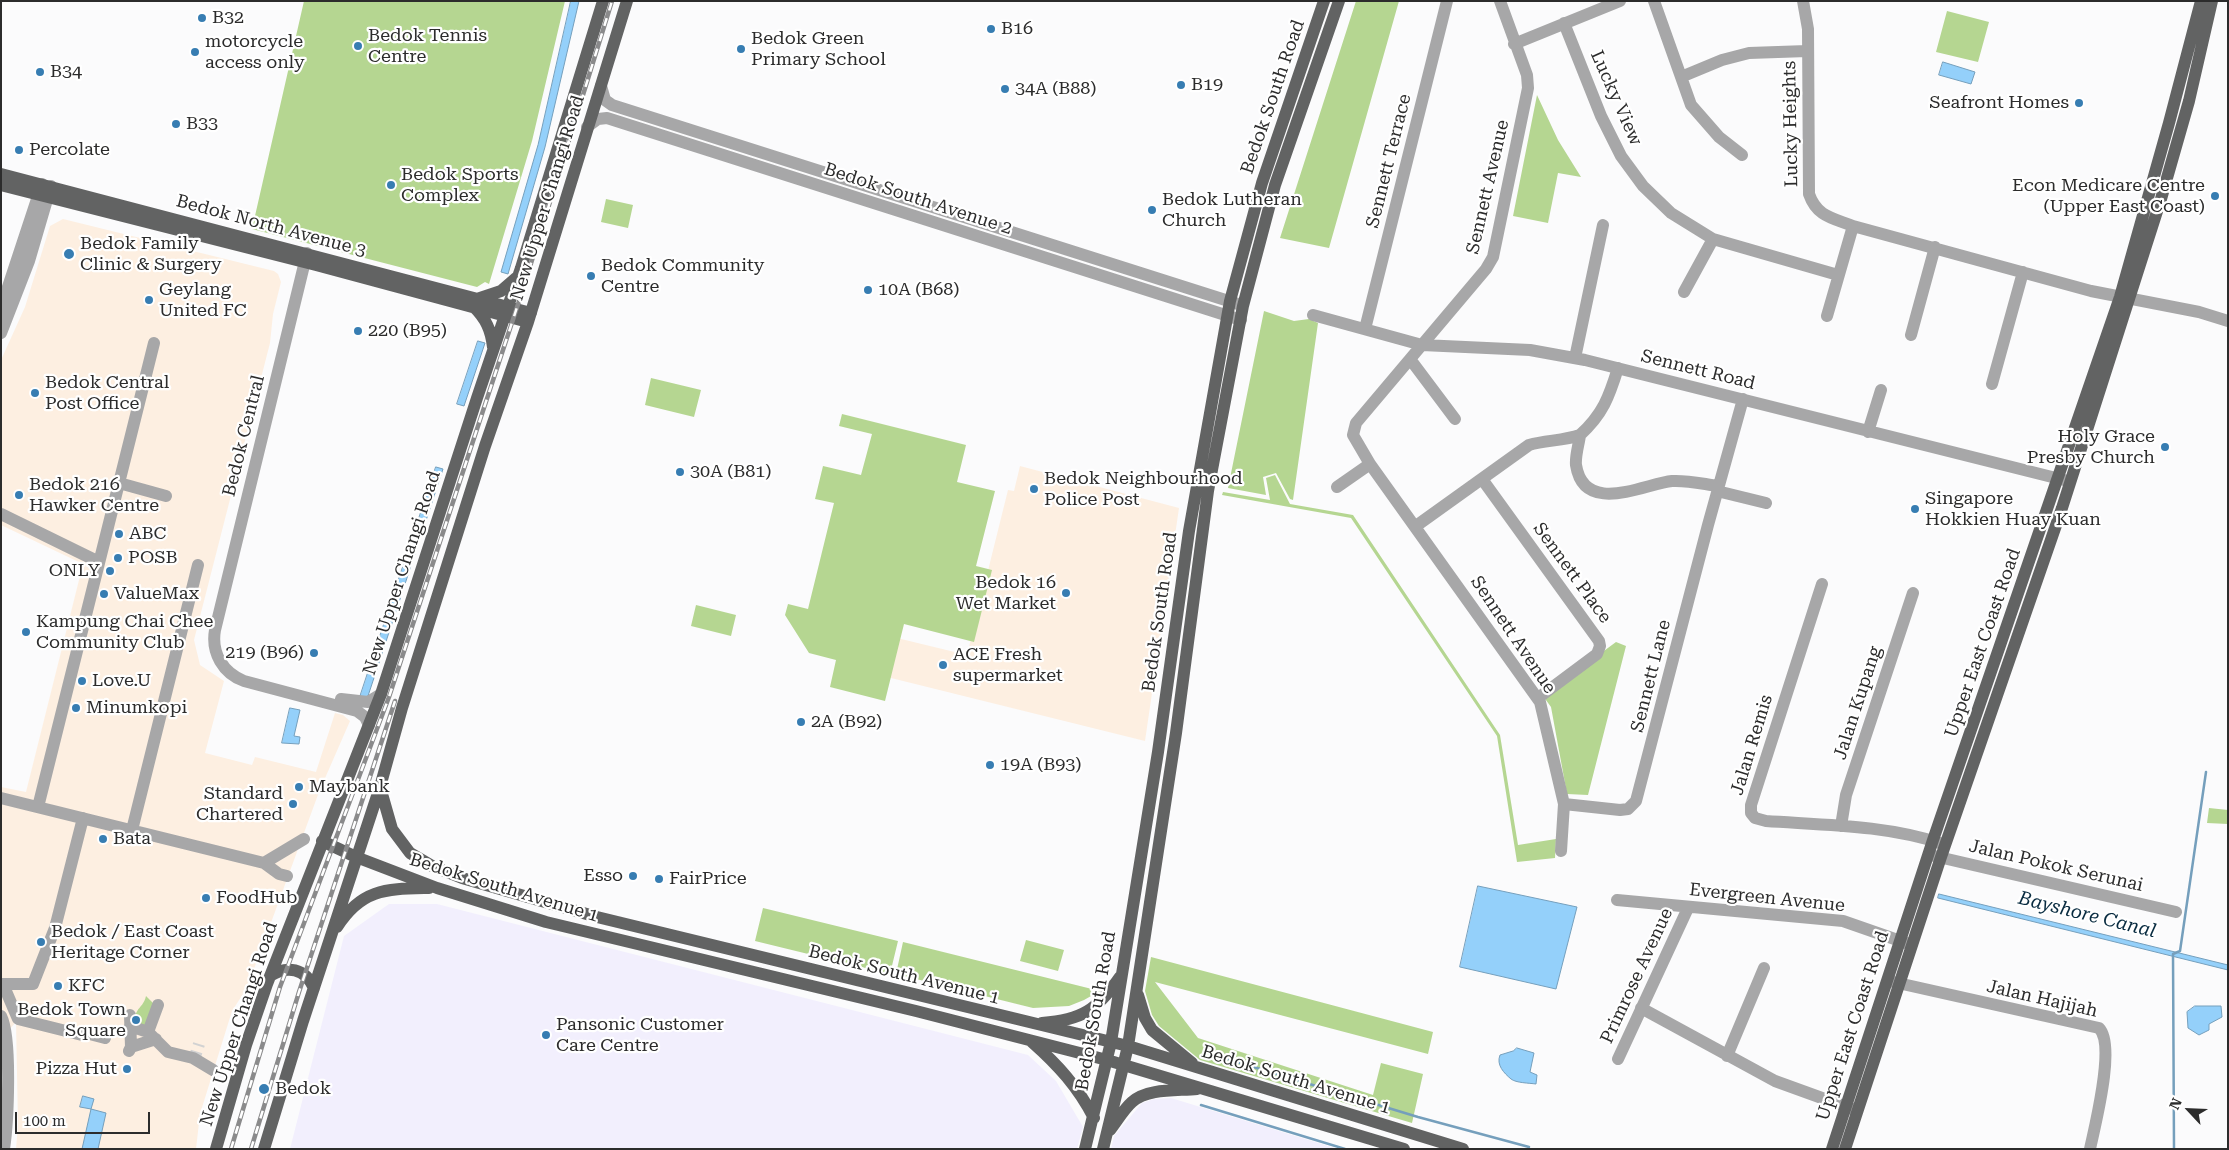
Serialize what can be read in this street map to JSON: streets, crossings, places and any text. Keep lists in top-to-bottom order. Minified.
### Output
{"streets":{"main road":["Bedok South Road","New Upper Changi Road","Bedok North Avenue 3","Upper East Coast Road","Bedok South Avenue 1"],"street":["Lucky View","Lucky Heights","Sennett Terrace","Sennett Avenue","Bedok South Avenue 2","Sennett Road","Bedok Central","Sennett Place","Sennett Lane","Jalan Kupang","Jalan Remis","Jalan Pokok Serunai","Evergreen Avenue","Primrose Avenue","Jalan Hajijah"]},"crossings":[["Bedok South Road","Bedok South Avenue 2"],["Bedok South Road","Bedok South Avenue 1"],["Lucky Heights","Upper East Coast Road"],["Sennett Terrace","Sennett Road"],["Sennett Avenue","Sennett Road"],["Sennett Avenue","Sennett Place"],["Sennett Avenue","Sennett Lane"],["New Upper Changi Road","Bedok South Avenue 2"],["New Upper Changi Road","Bedok North Avenue 3"],["New Upper Changi Road","Bedok Central"],["New Upper Changi Road","Bedok South Avenue 1"],["Bedok North Avenue 3","Bedok Central"],["Sennett Road","Upper East Coast Road"],["Sennett Road","Sennett Lane"],["Upper East Coast Road","Jalan Remis"],["Upper East Coast Road","Jalan Pokok Serunai"],["Upper East Coast Road","Evergreen Avenue"],["Upper East Coast Road","Jalan Hajijah"],["Jalan Kupang","Jalan Remis"],["Evergreen Avenue","Primrose Avenue"]],"water":["Bayshore Canal"],"places":["B32","B16","Bedok Tennis Centre","Bedok Green Primary School","motorcycle access only","B34","B19","34A (B88)","Seafront Homes","B33","Percolate","Bedok Sports Complex","Econ Medicare Centre (Upper East Coast)","Bedok Lutheran Church","Bedok Family Clinic & Surgery","Bedok Community Centre","10A (B68)","Geylang United FC","220 (B95)","Bedok Central Post Office","Holy Grace Presby Church","30A (B81)","Bedok Neighbourhood Police Post","Bedok 216 Hawker Centre","Singapore Hokkien Huay Kuan","ABC","POSB","ONLY","Bedok 16 Wet Market","ValueMax","Kampung Chai Chee Community Club","219 (B96)","ACE Fresh supermarket","Love.U","Minumkopi","2A (B92)","19A (B93)","Maybank","Standard Chartered","Bata","Esso","FairPrice","FoodHub","Bedok / East Coast Heritage Corner","KFC","Bedok Town Square","Pansonic Customer Care Centre","Pizza Hut","Bedok"],"scale_bar":"100 m","north":"top left"}
